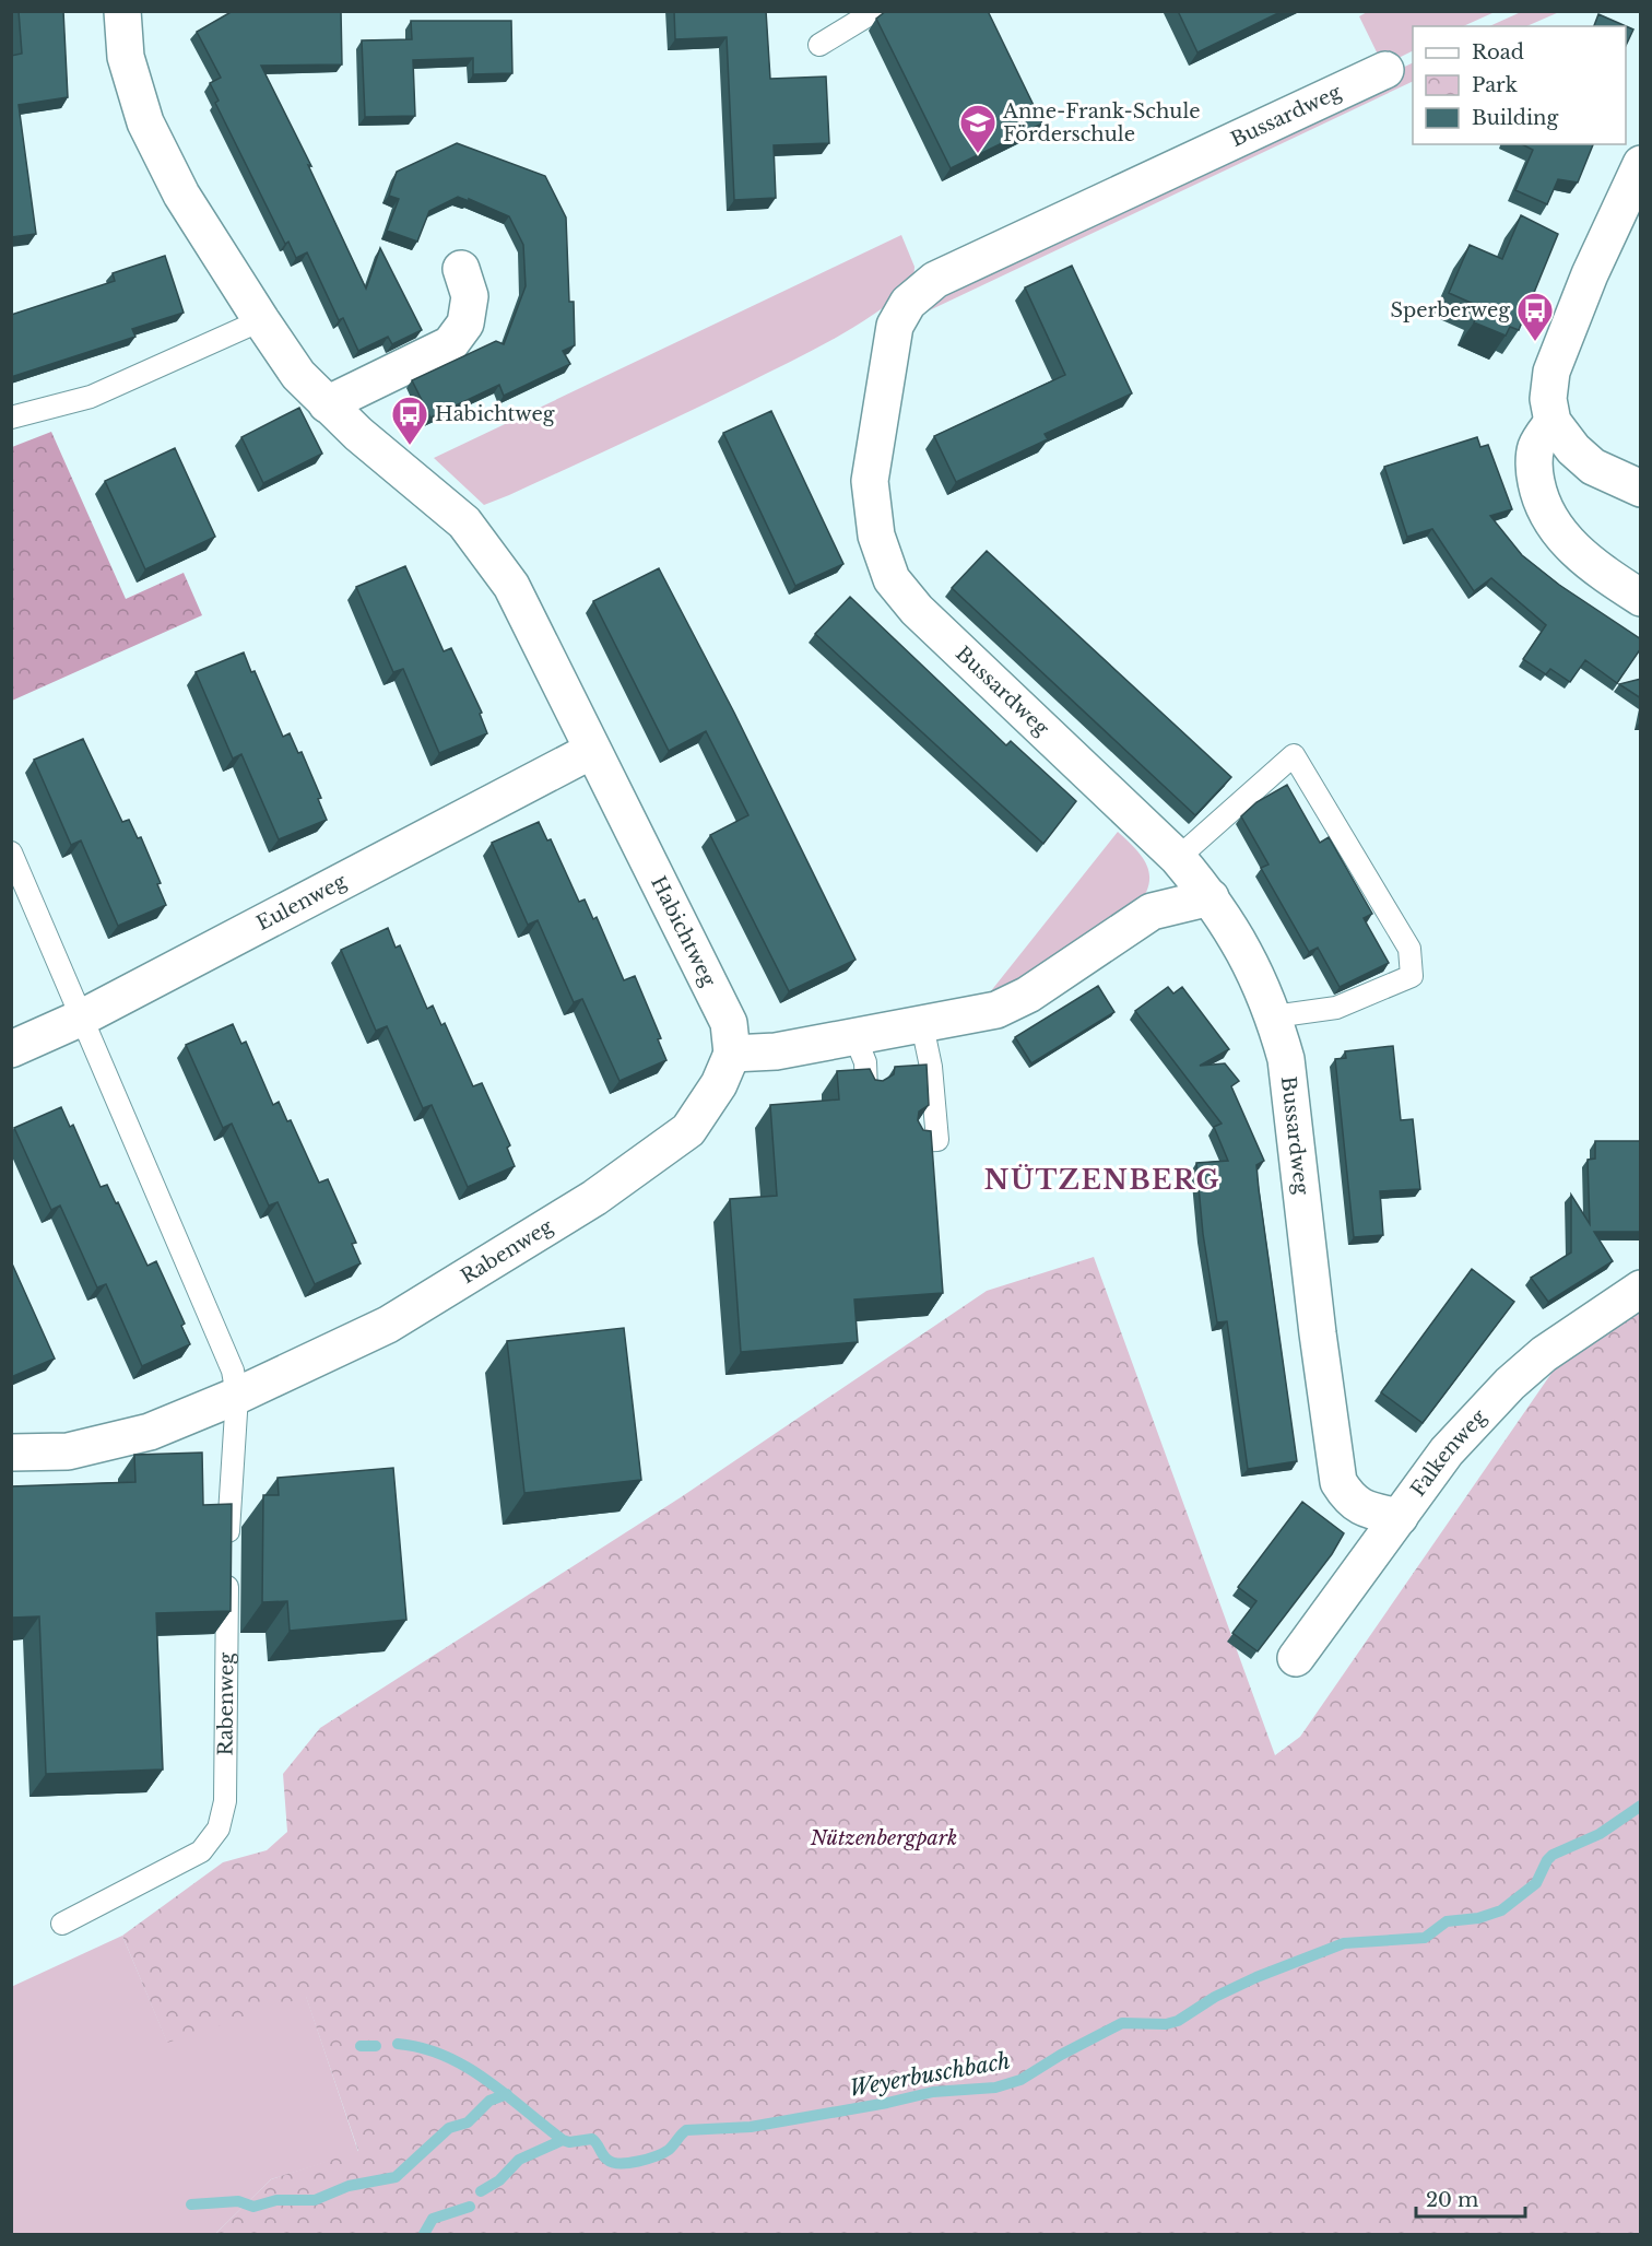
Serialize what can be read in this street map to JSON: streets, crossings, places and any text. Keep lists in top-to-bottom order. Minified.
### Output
{"streets":{"street":["Bussardweg","Eulenweg","Habichtweg","Rabenweg","Falkenweg"]},"crossings":[["Bussardweg","Falkenweg"],["Eulenweg","Habichtweg"],["Habichtweg","Rabenweg"]],"districts":["NÜTZENBERG"],"water":["Weyerbuschbach"],"parks":["Nützenbergpark"],"places":{"school or university":["Anne-Frank-Schule Förderschule"],"bus stop":["Sperberweg","Habichtweg"]},"legend":["Road","Park","Building"],"scale_bar":"20 m"}
